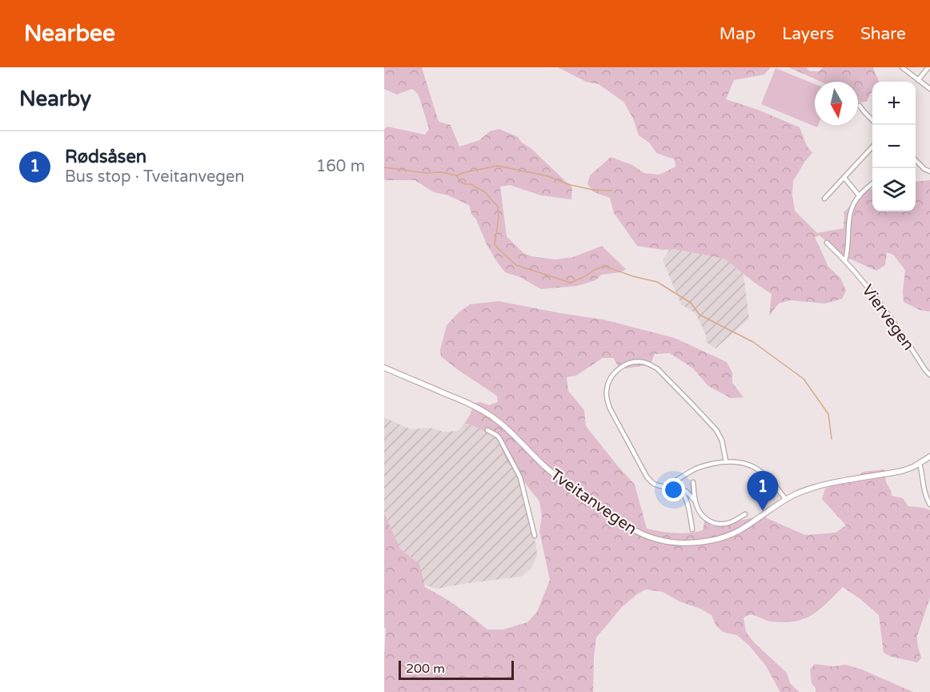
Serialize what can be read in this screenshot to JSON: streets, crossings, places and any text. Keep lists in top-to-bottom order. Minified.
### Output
{"streets":{"main road":["Tveitanvegen"],"street":["Viervegen"]},"scale_bar":"200 m","north":"bottom","page":{"header":"Nearbee","nav":["Map","Layers","Share"],"heading":"Nearby","map_buttons":["+","−"],"list":[{"mark":"1","name":"Rødsåsen","note":"Bus stop · Tveitanvegen","value":"160 m"}],"pins":"1","scale":"200 m"}}
